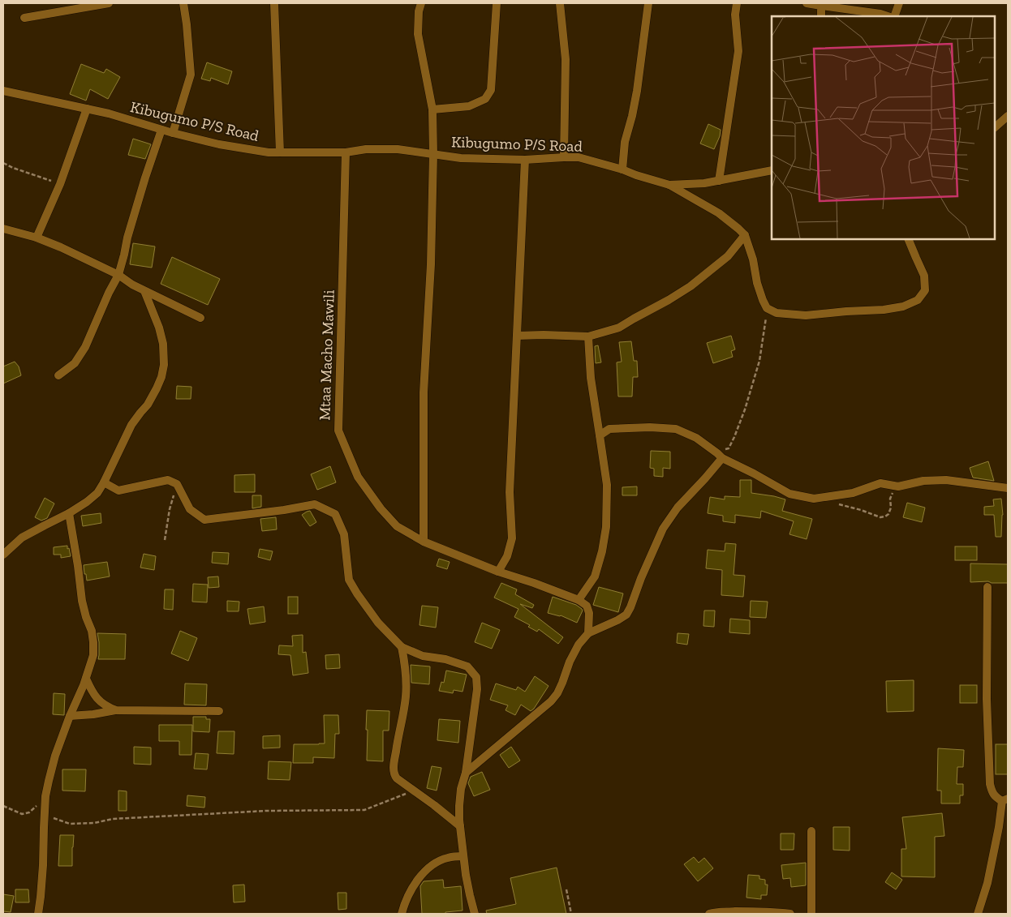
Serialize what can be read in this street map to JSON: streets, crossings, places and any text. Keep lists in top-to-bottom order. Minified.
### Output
{"streets":{"street":["Kibugumo P/S Road","Mtaa Macho Mawili"]},"crossings":[["Kibugumo P/S Road","Mtaa Macho Mawili"]]}
